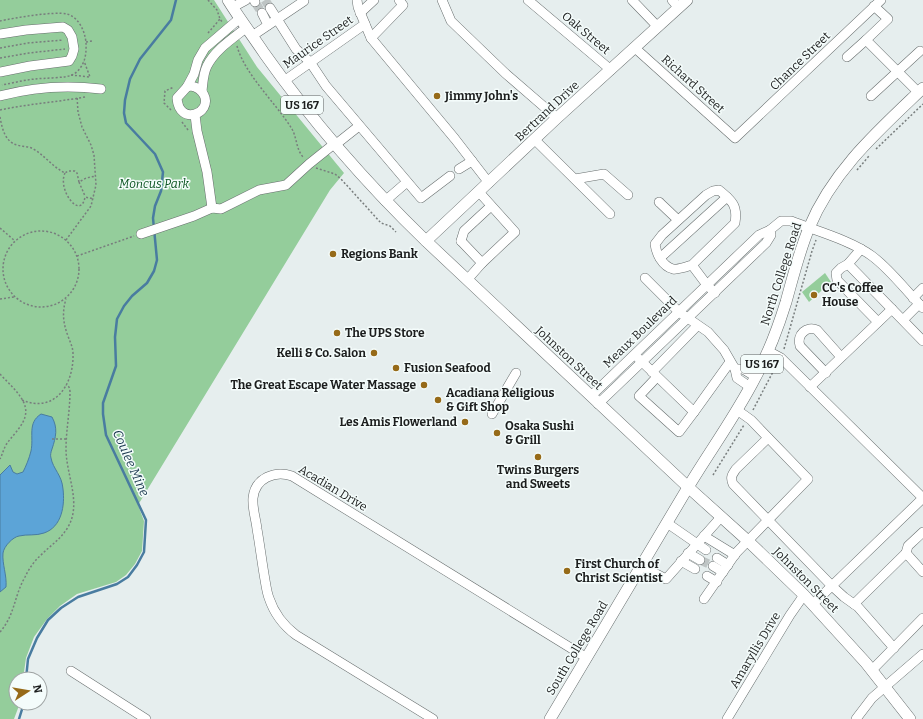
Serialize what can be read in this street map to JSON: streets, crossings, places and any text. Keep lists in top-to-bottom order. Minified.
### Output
{"streets":{"main road":["US 167","Bertrand Drive","North College Road","Johnston Street","South College Road"],"street":["Oak Street","Maurice Street","Chance Street","Richard Street","Meaux Boulevard","Acadian Drive","Amaryllis Drive"]},"crossings":[["Oak Street","Bertrand Drive"],["Maurice Street","Johnston Street"],["Chance Street","Richard Street"],["Richard Street","Bertrand Drive"],["Bertrand Drive","Johnston Street"],["North College Road","Meaux Boulevard"],["North College Road","Johnston Street"],["North College Road","South College Road"],["Meaux Boulevard","Johnston Street"],["Johnston Street","South College Road"],["Johnston Street","Amaryllis Drive"],["Acadian Drive","South College Road"]],"water":["Coulee Mine"],"parks":["Moncus Park"],"places":["Jimmy John's","Regions Bank","CC's Coffee House","The UPS Store","Kelli & Co. Salon","Fusion Seafood","The Great Escape Water Massage","Acadiana Religious & Gift Shop","Les Amis Flowerland","Osaka Sushi & Grill","Twins Burgers and Sweets","First Church of Christ Scientist"],"north":"right"}
